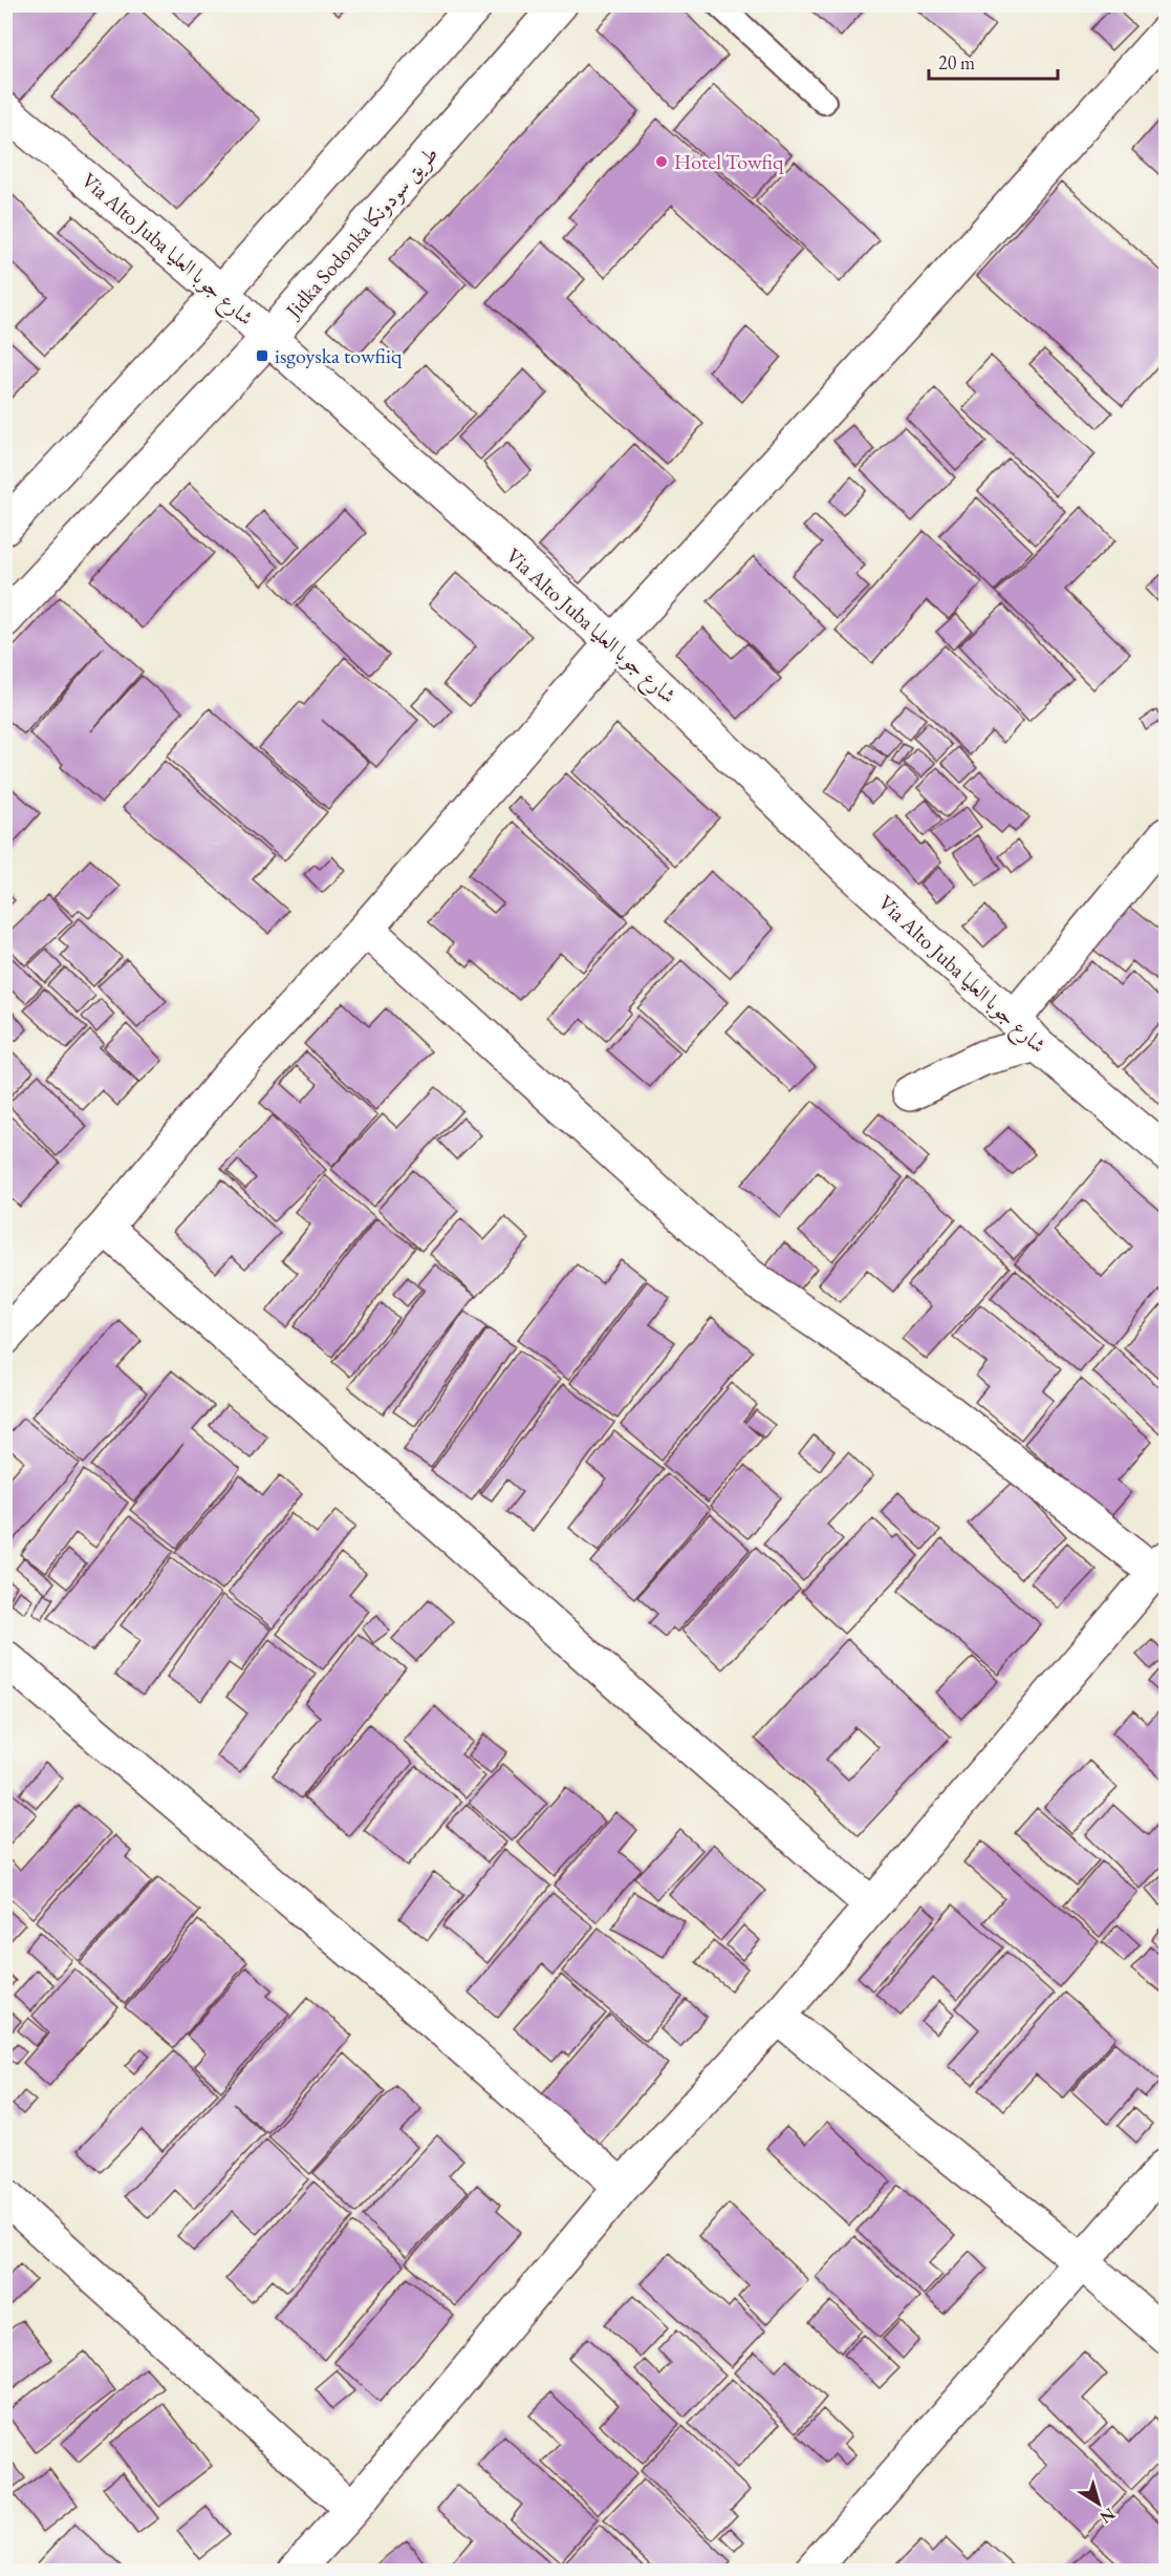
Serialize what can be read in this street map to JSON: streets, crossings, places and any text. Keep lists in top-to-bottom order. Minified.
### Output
{"streets":{"street":["Jidka Sodonka طريق سودونكا","Via Alto Juba شارع جوبا العليا"]},"crossings":[["Jidka Sodonka طريق سودونكا","Via Alto Juba شارع جوبا العليا"]],"places":{"other":["Hotel Towfiq"],"transit":["isgoyska towfiiq"]},"scale_bar":"20 m","north":"bottom right"}
